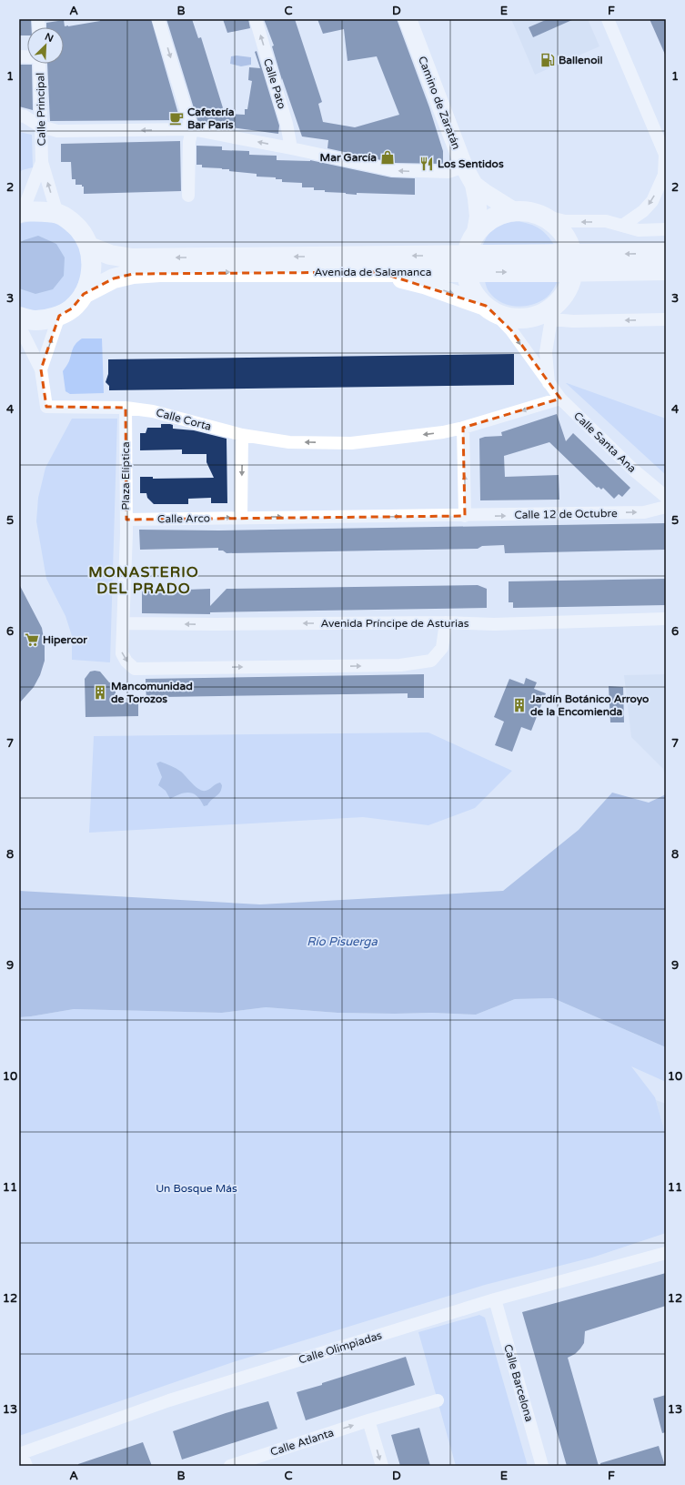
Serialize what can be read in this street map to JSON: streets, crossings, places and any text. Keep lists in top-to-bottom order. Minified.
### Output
{"streets":{"highway":["Avenida de Salamanca"],"street":["Calle Pato","Camino de Zaratán","Calle Principal","Calle Corta","Calle Santa Ana","Plaza Elíptica","Calle 12 de Octubre","Calle Arco","Avenida Príncipe de Asturias","Calle Olimpiadas","Calle Barcelona","Calle Atlanta"]},"crossings":[["Camino de Zaratán","Avenida de Salamanca"],["Calle Corta","Calle Santa Ana"],["Calle Corta","Plaza Elíptica"],["Plaza Elíptica","Calle Arco"],["Plaza Elíptica","Avenida Príncipe de Asturias"],["Calle 12 de Octubre","Calle Arco"],["Calle Olimpiadas","Calle Barcelona"]],"one_way":["Calle Corta","Calle Santa Ana","Plaza Elíptica","Calle 12 de Octubre","Calle Arco","Avenida Príncipe de Asturias","Calle Atlanta"],"districts":["MONASTERIO DEL PRADO"],"water":["Río Pisuerga"],"parks":["Un Bosque Más"],"places":{"fuel station":["Ballenoil"],"cafe":["Cafetería Bar París"],"shop":["Mar García"],"restaurant":["Los Sentidos"],"supermarket":["Hipercor"],"building":["Mancomunidad de Torozos","Jardín Botánico Arroyo de la Encomienda"]},"north":"top right","grid":{"columns":["A","B","C","D","E","F"],"rows":["1","2","3","4","5","6","7","8","9","10","11","12","13"]}}
